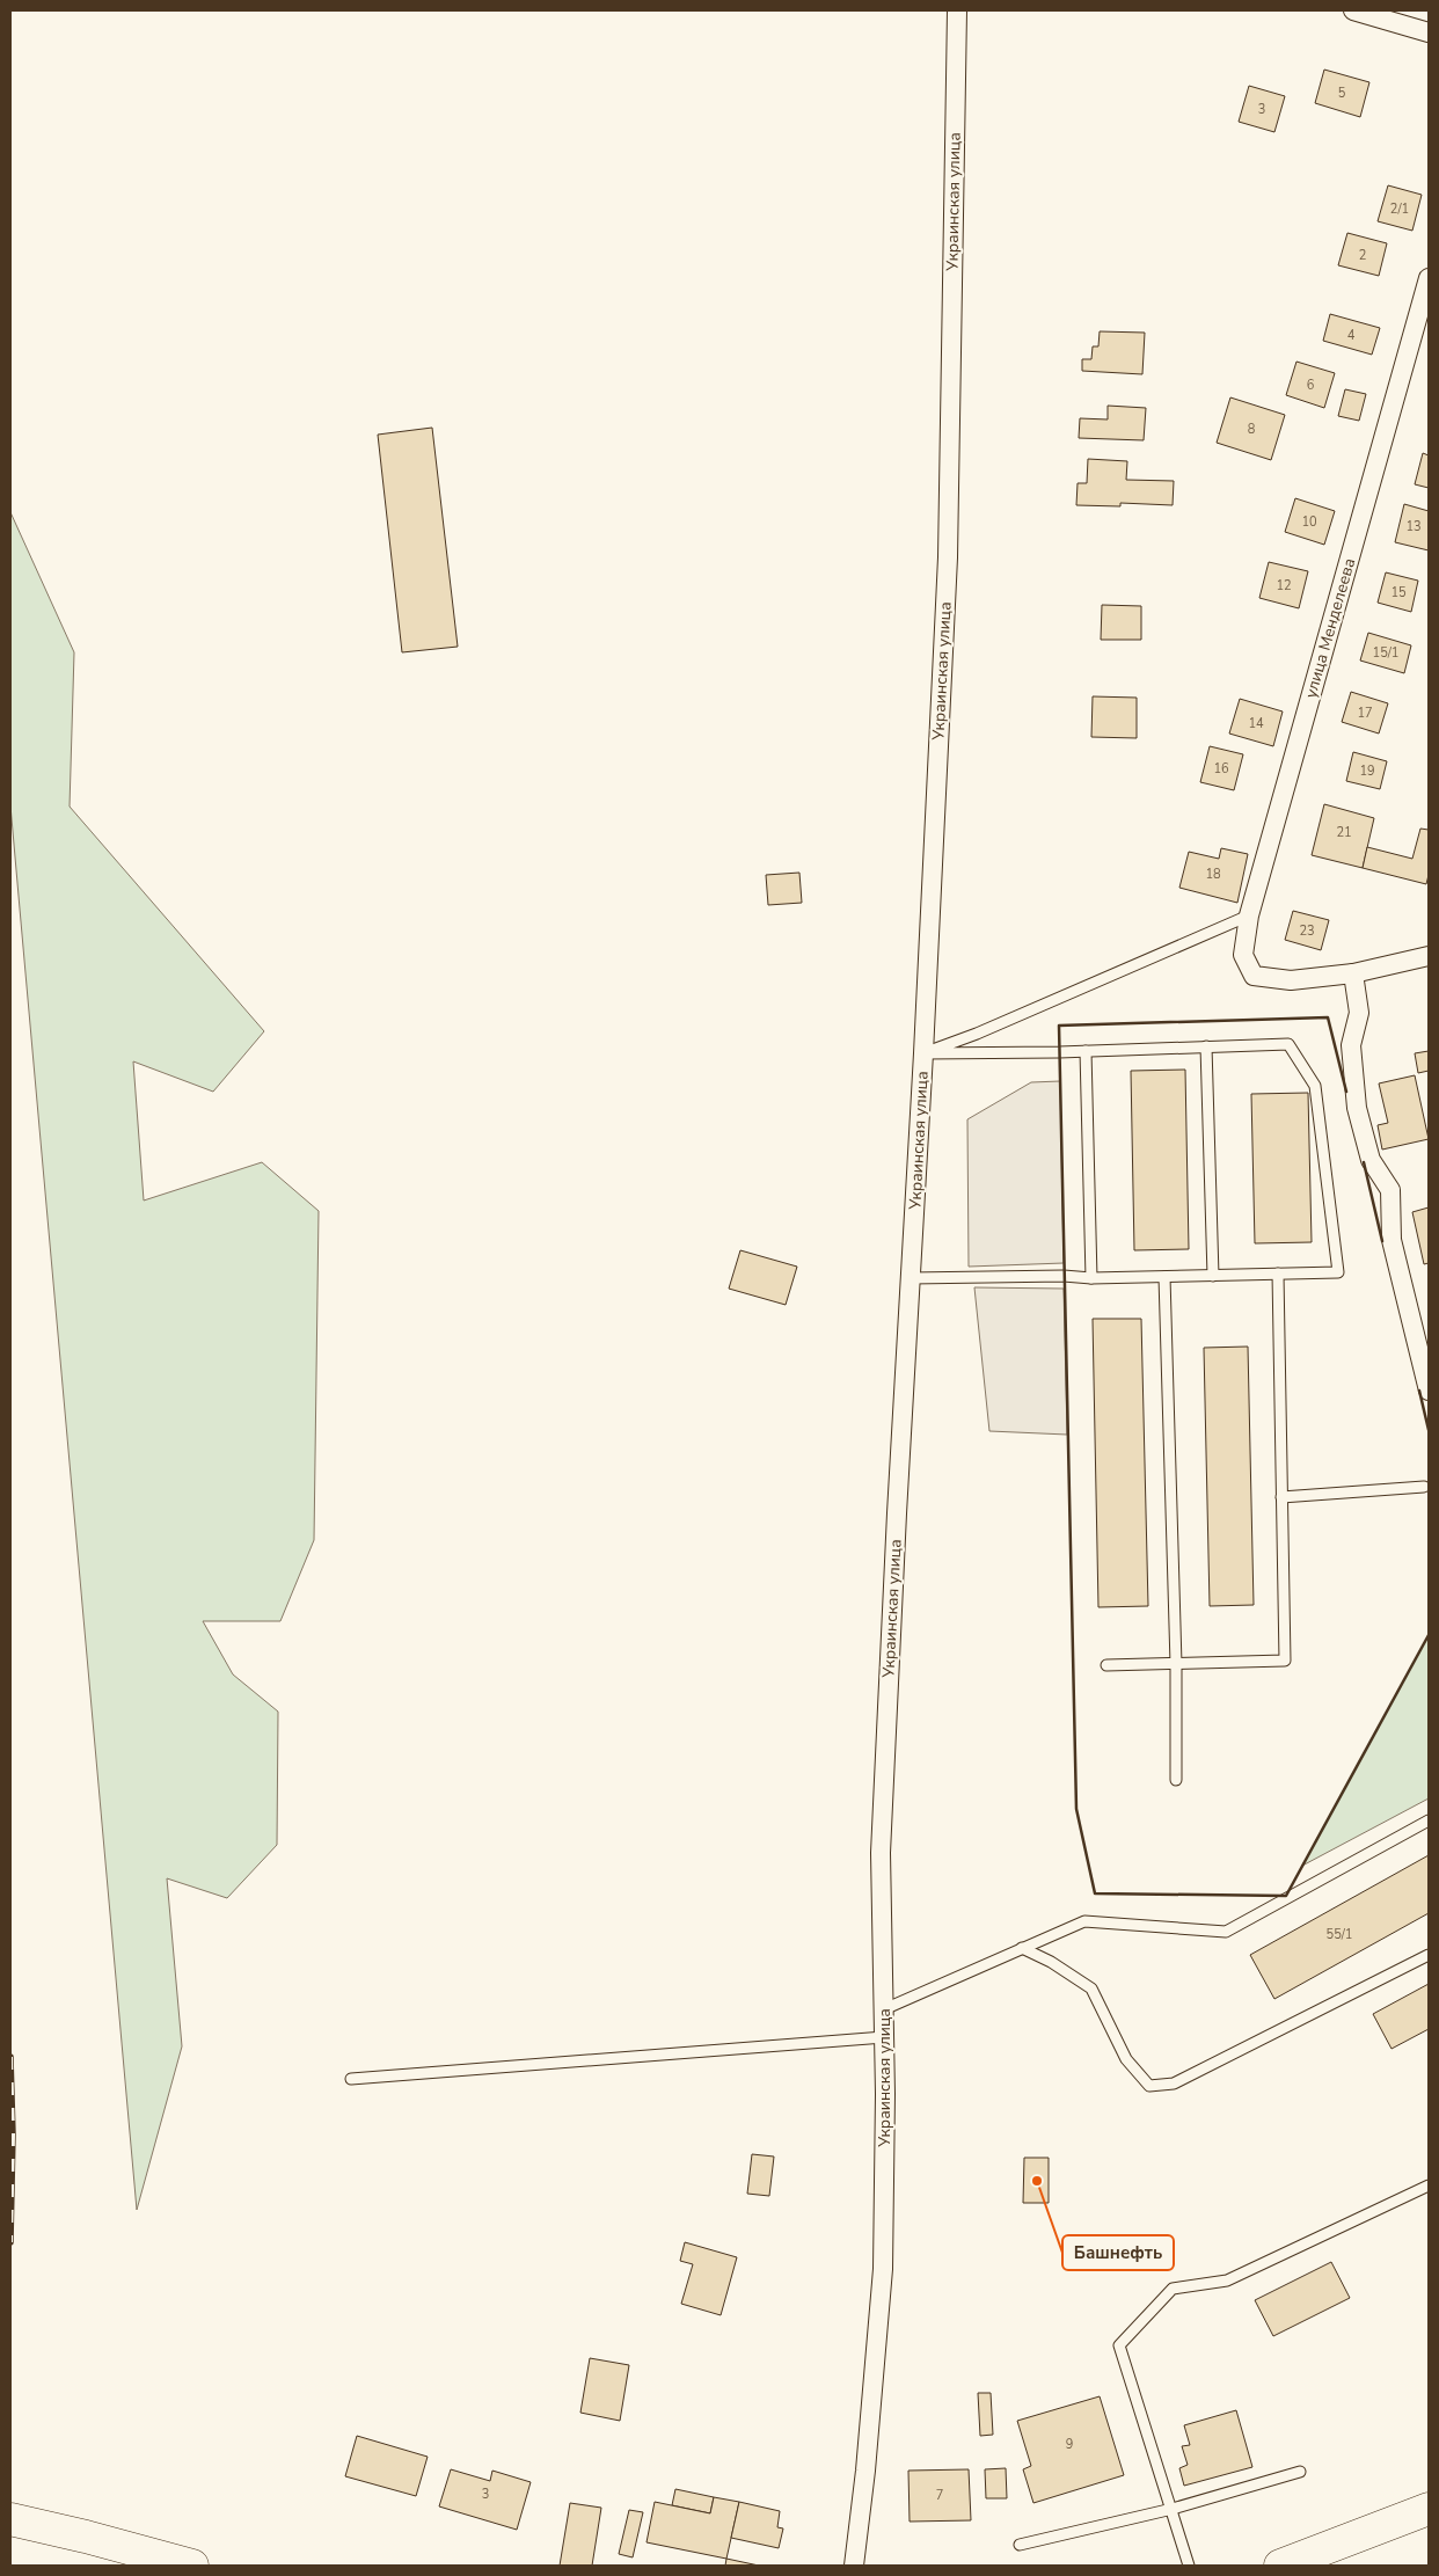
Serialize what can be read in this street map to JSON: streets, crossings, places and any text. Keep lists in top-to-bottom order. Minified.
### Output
{"streets":{"street":["Украинская улица","улица Менделеева"]},"places":["Башнефть"],"house_numbers":["5","3","2/1","2","4","6","8","10","13","12","15","15/1","17","14","16","19","21","18","23","55/1","9","3","7"]}
